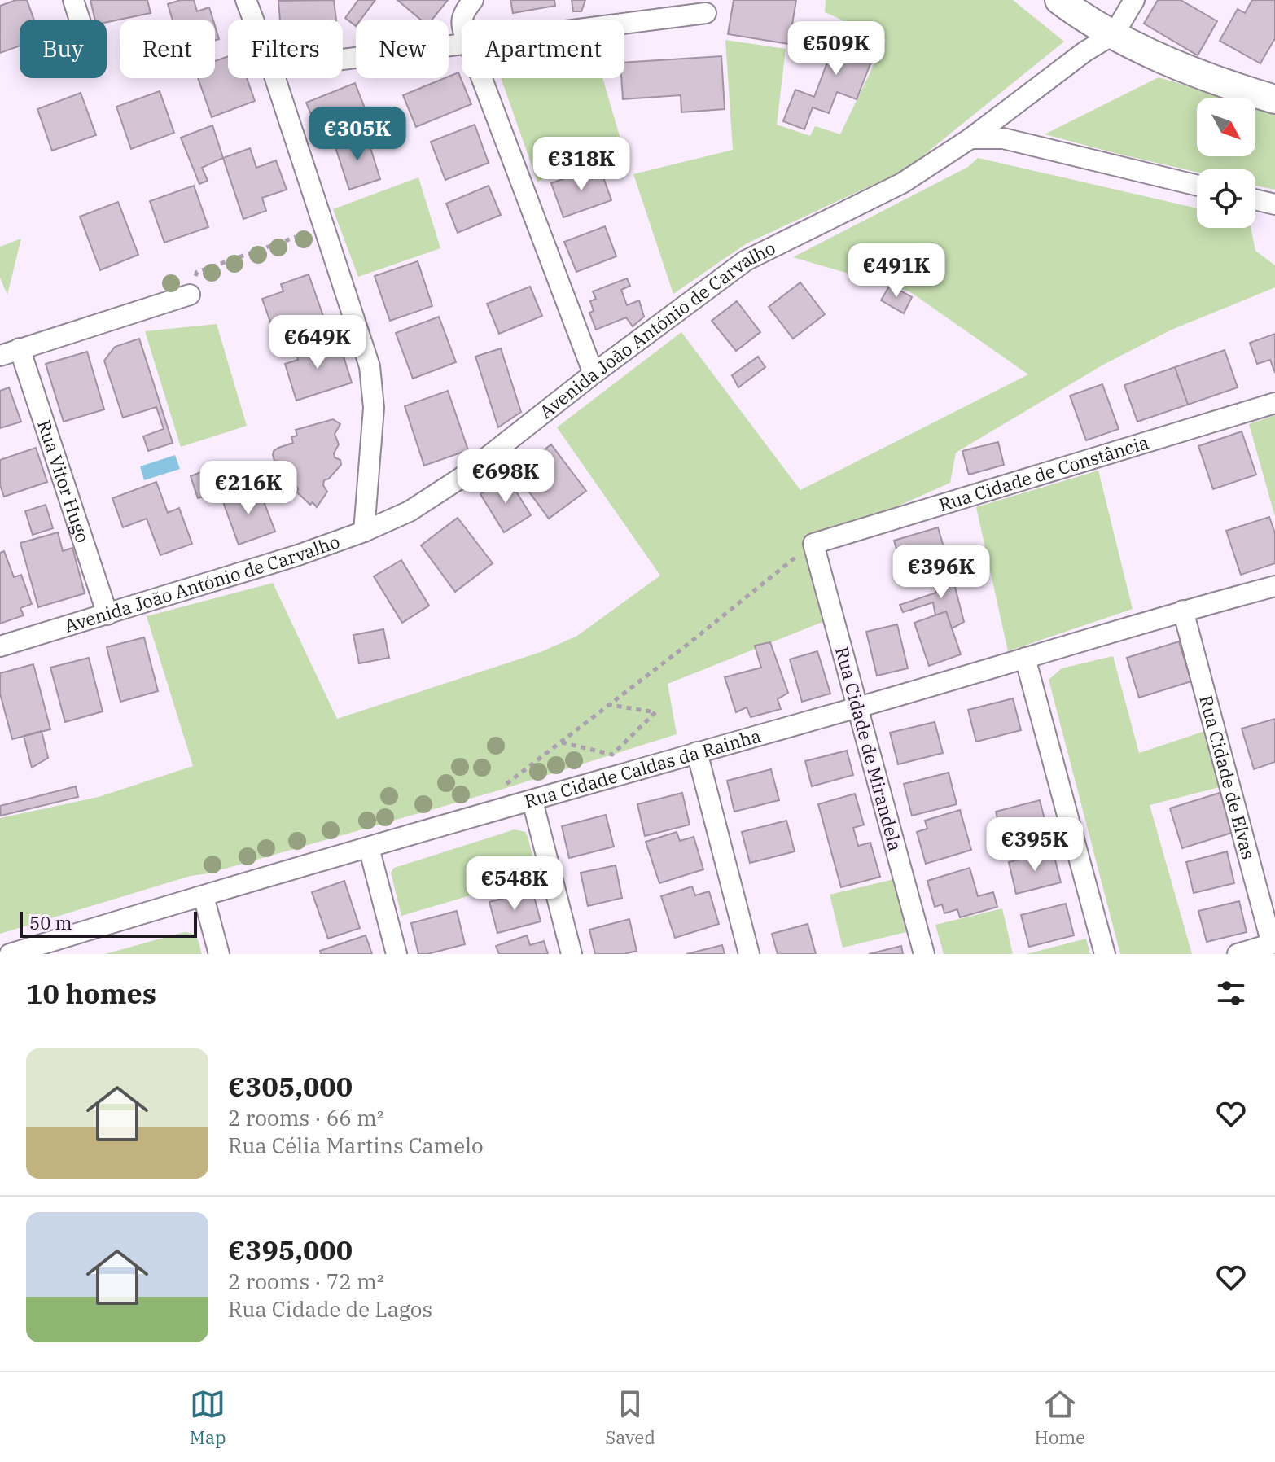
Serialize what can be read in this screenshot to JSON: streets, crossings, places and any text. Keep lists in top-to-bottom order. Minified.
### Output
{"streets":{"street":["Avenida João António de Carvalho","Rua Cidade de Constância","Rua Vitor Hugo","Rua Cidade de Mirandela","Rua Cidade Caldas da Rainha","Rua Cidade de Elvas"]},"crossings":[["Avenida João António de Carvalho","Rua Vitor Hugo"],["Rua Cidade de Constância","Rua Cidade de Mirandela"],["Rua Cidade de Mirandela","Rua Cidade Caldas da Rainha"],["Rua Cidade Caldas da Rainha","Rua Cidade de Elvas"]],"scale_bar":"50 m","north":"bottom right","page":{"chip":["Buy","Rent","Filters","New","Apartment"],"price":["€509K","€305K","€318K","€491K","€649K","€698K","€216K","€396K","€395K","€548K"],"scale":"50 m","heading":"10 homes","list":[{"name":"€305,000","note":"2 rooms · 66 m² · Rua Célia Martins Camelo"},{"name":"€395,000","note":"2 rooms · 72 m² · Rua Cidade de Lagos"}],"tabs":["Map","Saved","Home"]}}
